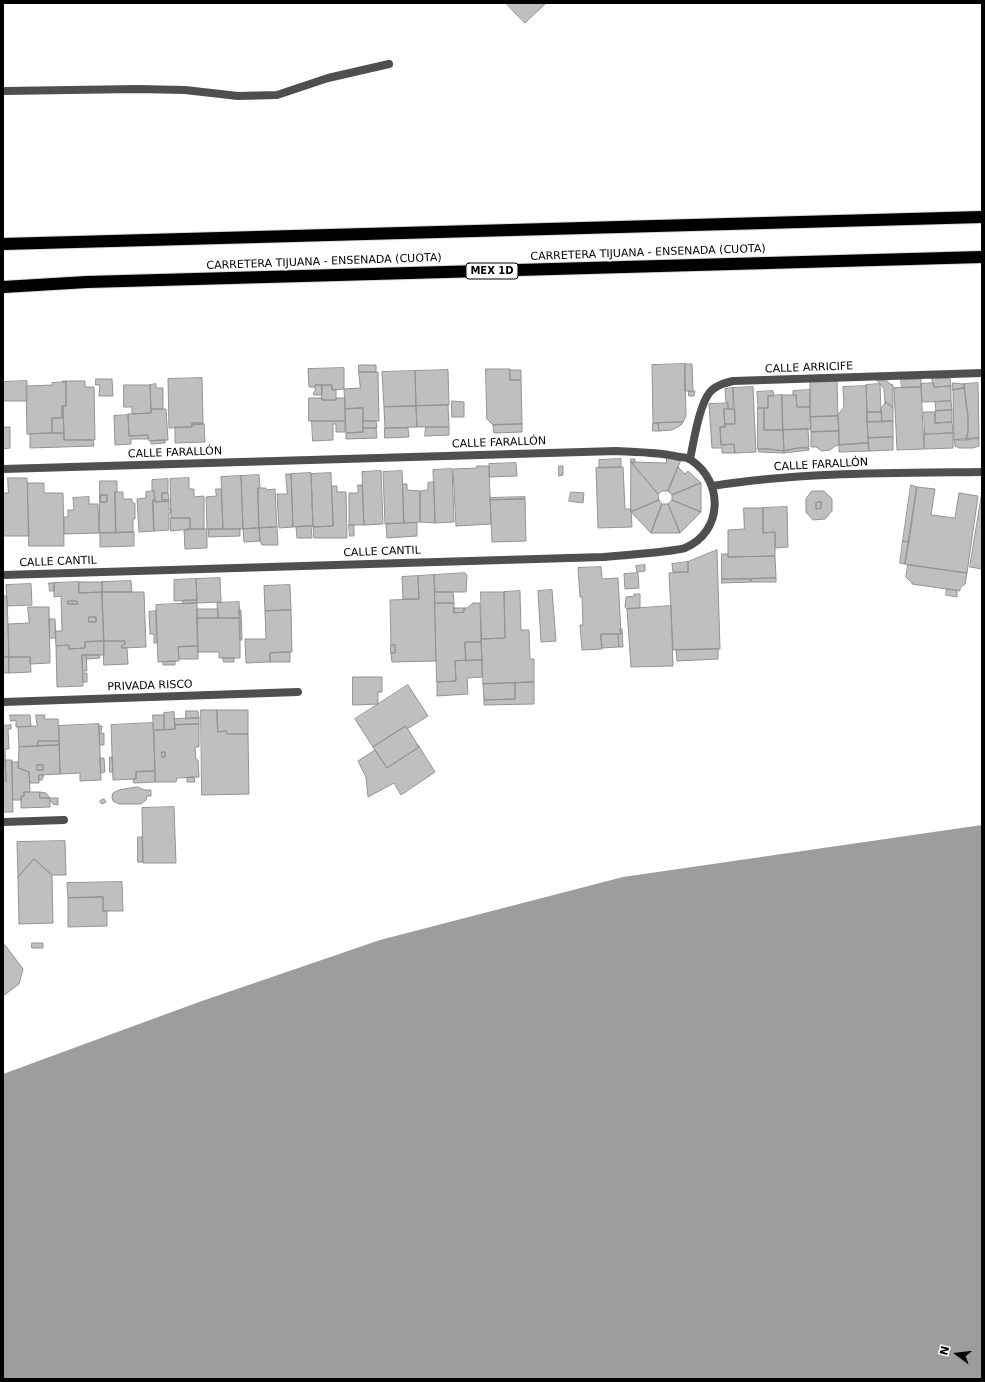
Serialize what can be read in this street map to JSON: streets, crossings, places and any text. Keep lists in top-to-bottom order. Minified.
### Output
{"streets":{"highway":["CARRETERA TIJUANA - ENSENADA (CUOTA)","MEX 1D"],"street":["CALLE ARRICIFE","CALLE FARALLÓN","CALLE CANTIL","PRIVADA RISCO"]},"crossings":[["CALLE ARRICIFE","CALLE FARALLÓN"],["CALLE FARALLÓN","CALLE CANTIL"]],"north":"left"}
